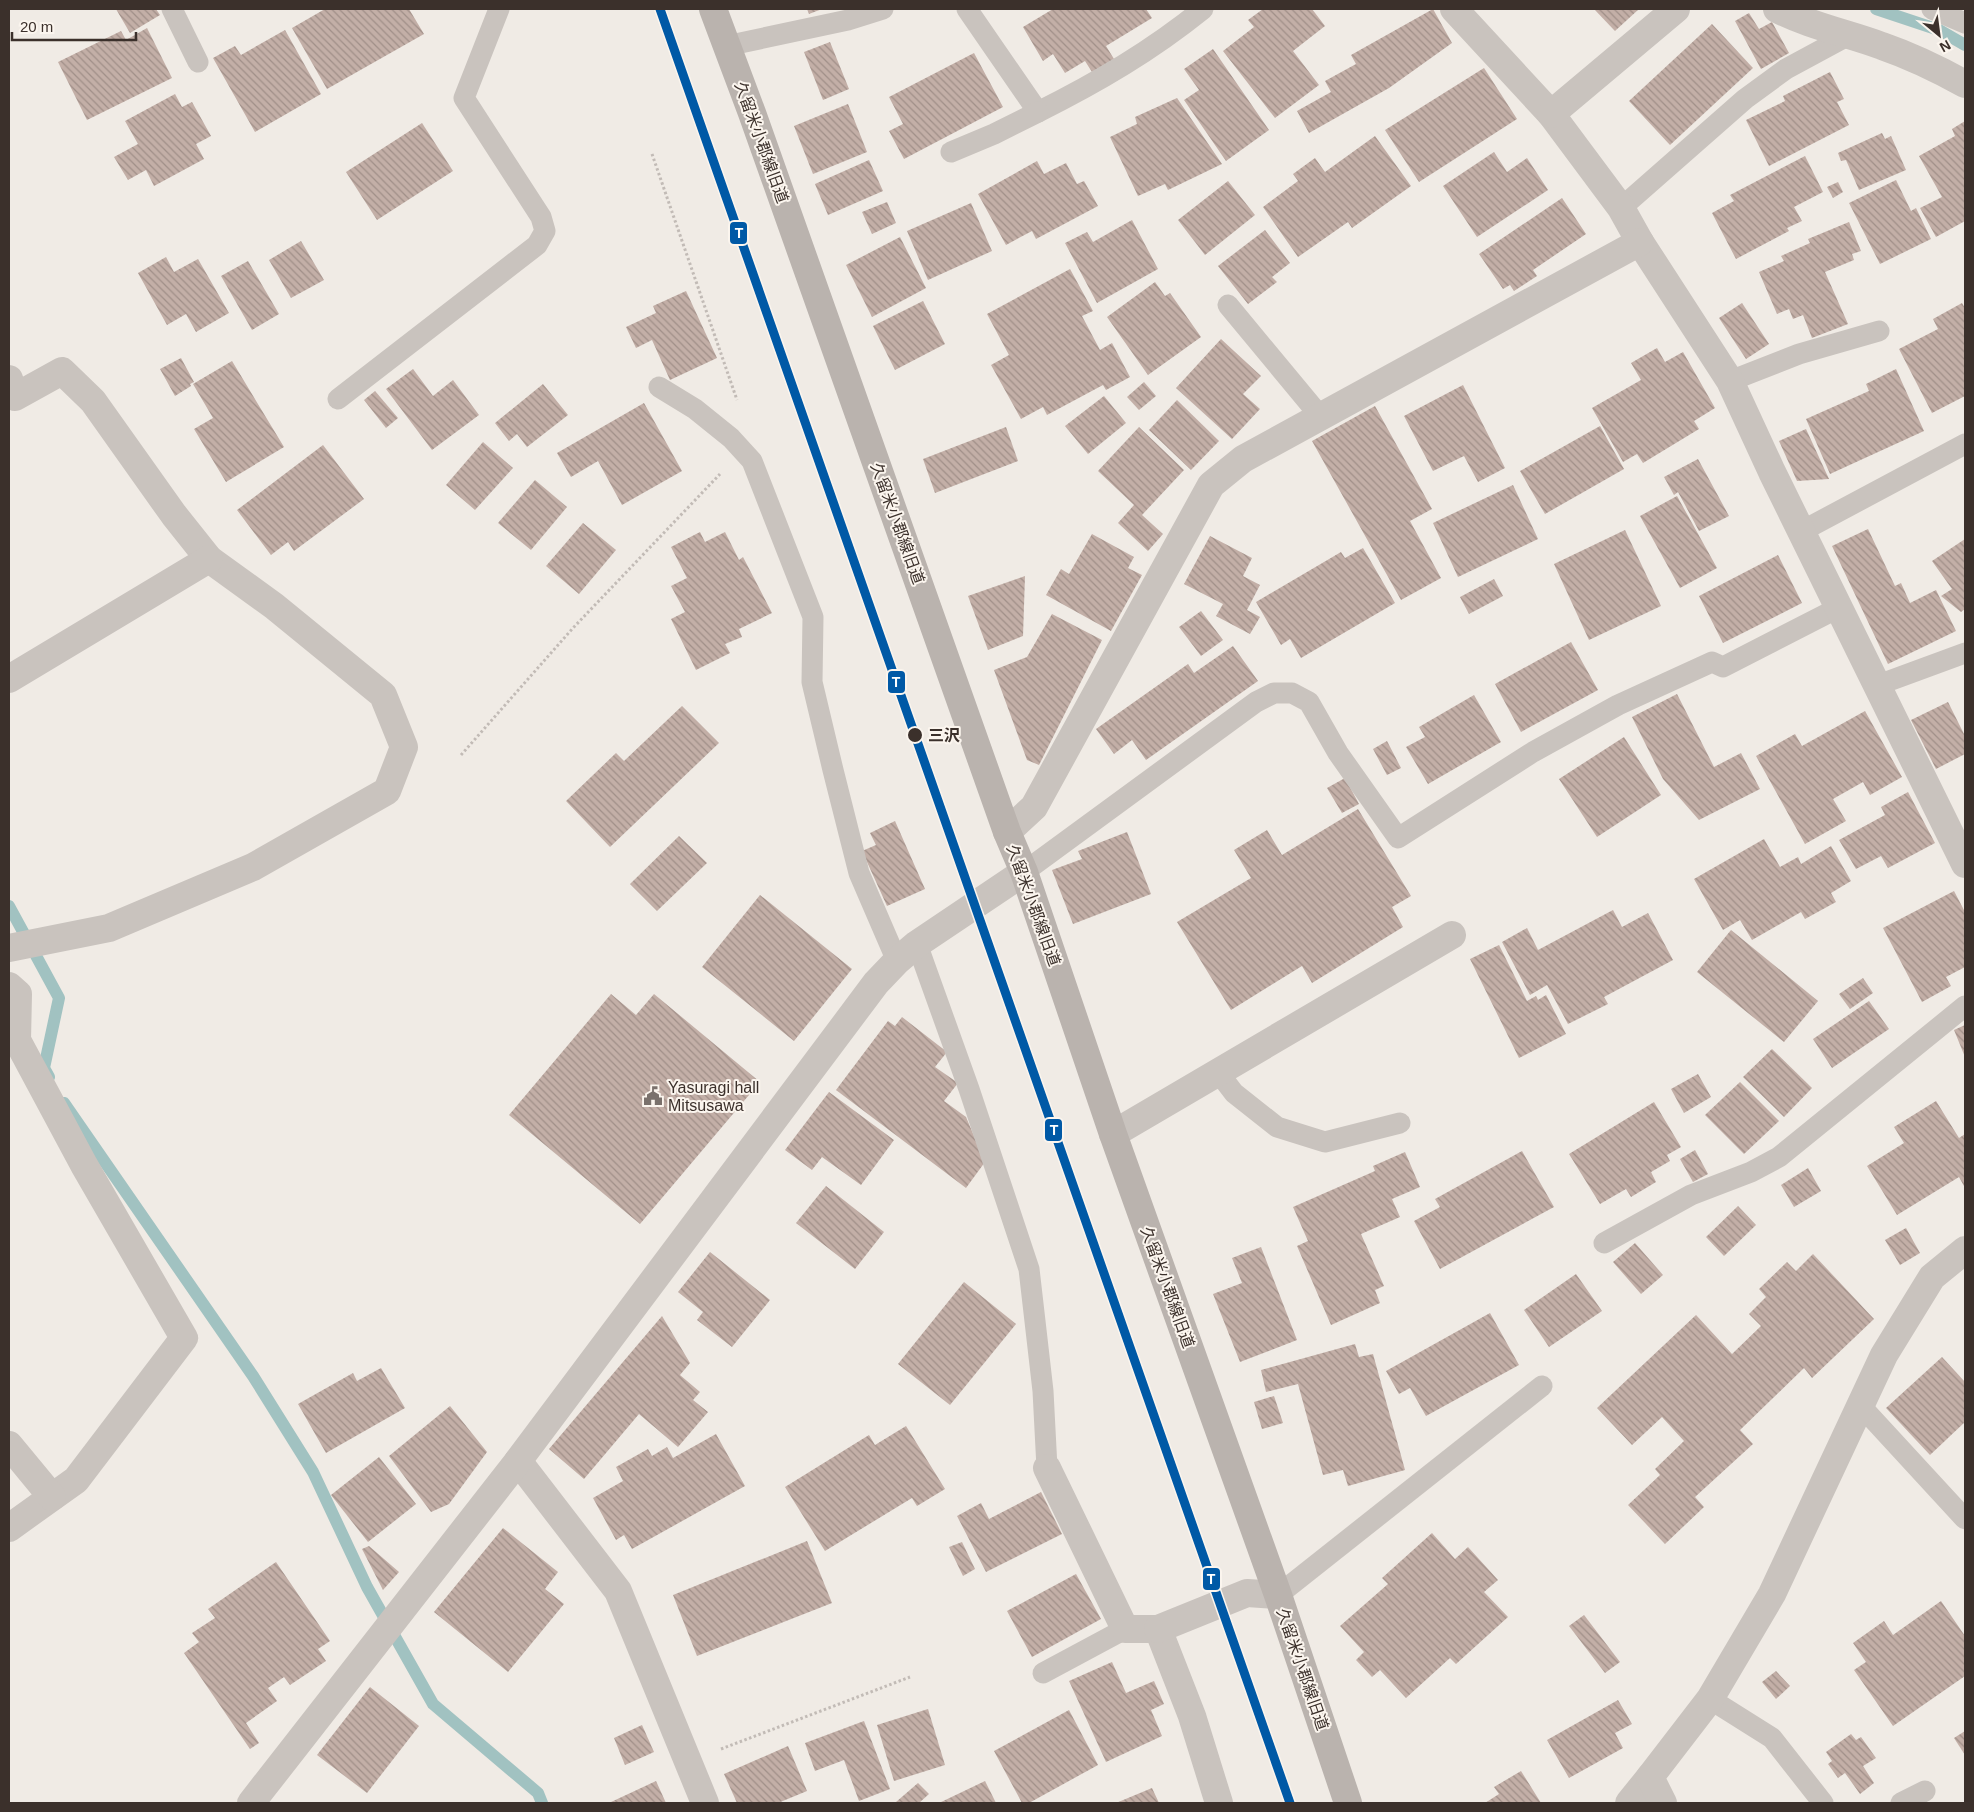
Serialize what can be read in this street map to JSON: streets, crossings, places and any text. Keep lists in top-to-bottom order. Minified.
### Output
{"streets":{"street":["久留米小郡線旧道"]},"places":{"other":["三沢"],"public building":["Yasuragi hall Mitsusawa"]},"lines":["transit line T"],"scale_bar":"20 m","north":"bottom right"}
